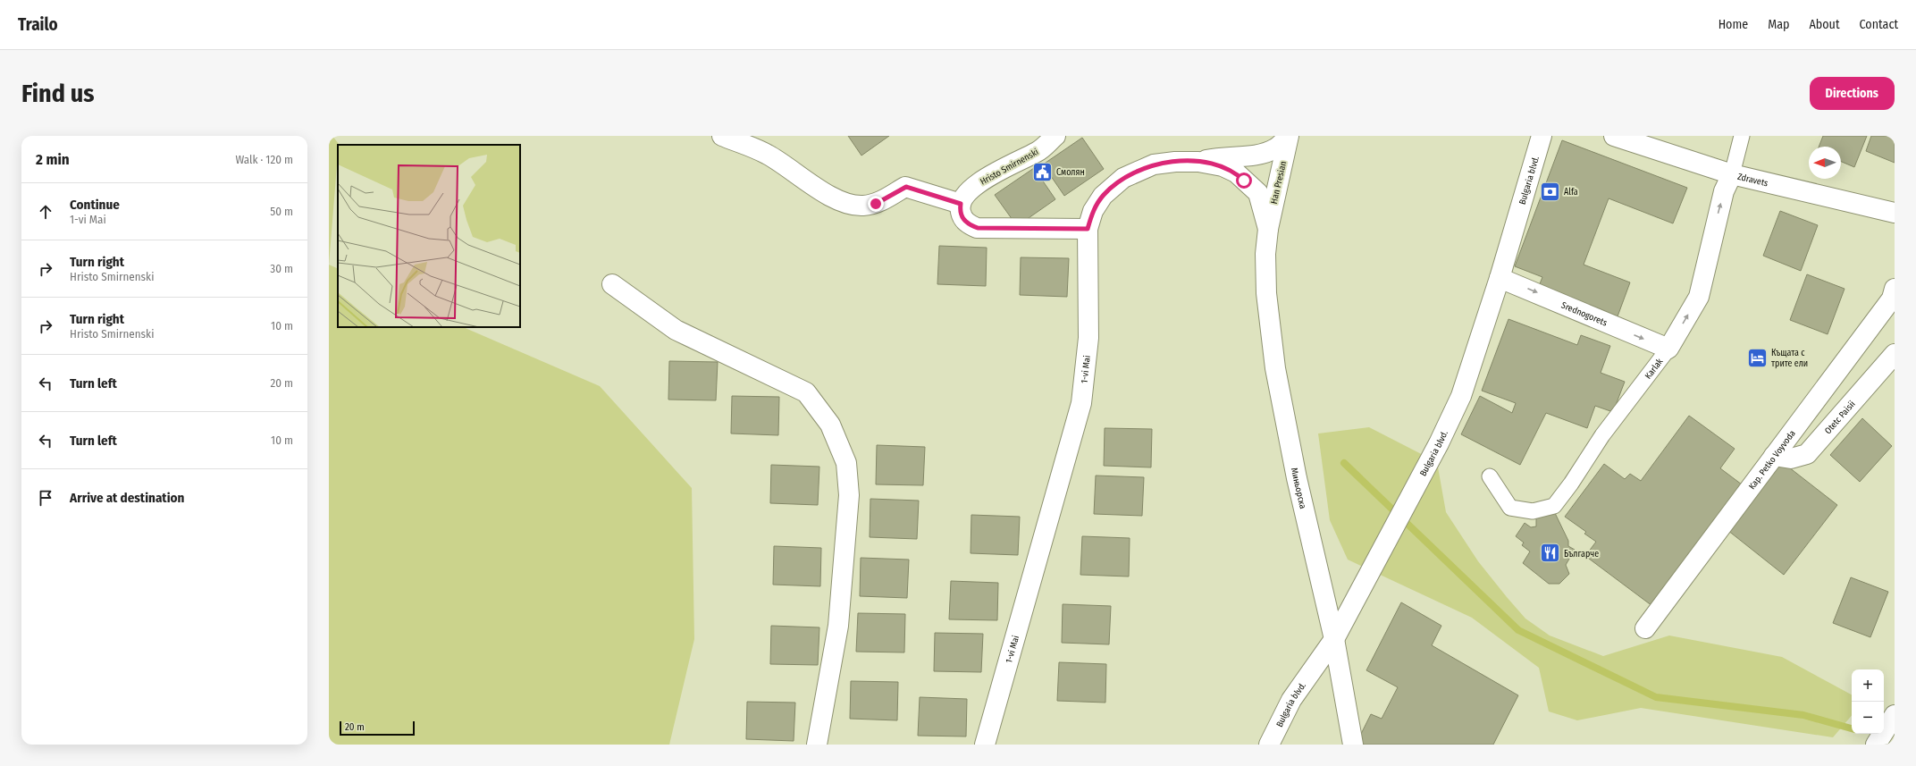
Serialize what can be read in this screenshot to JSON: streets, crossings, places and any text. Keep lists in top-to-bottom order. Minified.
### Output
{"streets":{"street":["Hristo Smirnenski","Zdravets","Bulgaria blvd.","Han Presian","Srednogorets","Karlak","1-vi Mai","Otetc Paisii","Kap. Petko Voyvoda","Миньорска"]},"crossings":[["Zdravets","Karlak"],["Bulgaria blvd.","Srednogorets"],["Bulgaria blvd.","Миньорска"],["Han Presian","1-vi Mai"],["Han Presian","Миньорска"],["Srednogorets","Karlak"],["1-vi Mai","Миньорска"],["Otetc Paisii","Kap. Petko Voyvoda"]],"one_way":["Srednogorets","Karlak"],"places":{"public building":["Смолян"],"bank":["Alfa"],"hotel":["Къщата с трите ели"],"restaurant":["Българче"]},"scale_bar":"20 m","north":"left","page":{"header":"Trailo","nav":["Home","Map","About","Contact"],"buttons":"Directions","title":"Find us","heading":["2 min","Walk · 120 m"],"list":[["Continue","1-vi Mai","50 m"],["Turn right","Hristo Smirnenski","30 m"],["Turn right","Hristo Smirnenski","10 m"],["Turn left","20 m"],["Turn left","10 m"],"Arrive at destination"],"map_buttons":["+","−"],"scale":"20 m"}}
